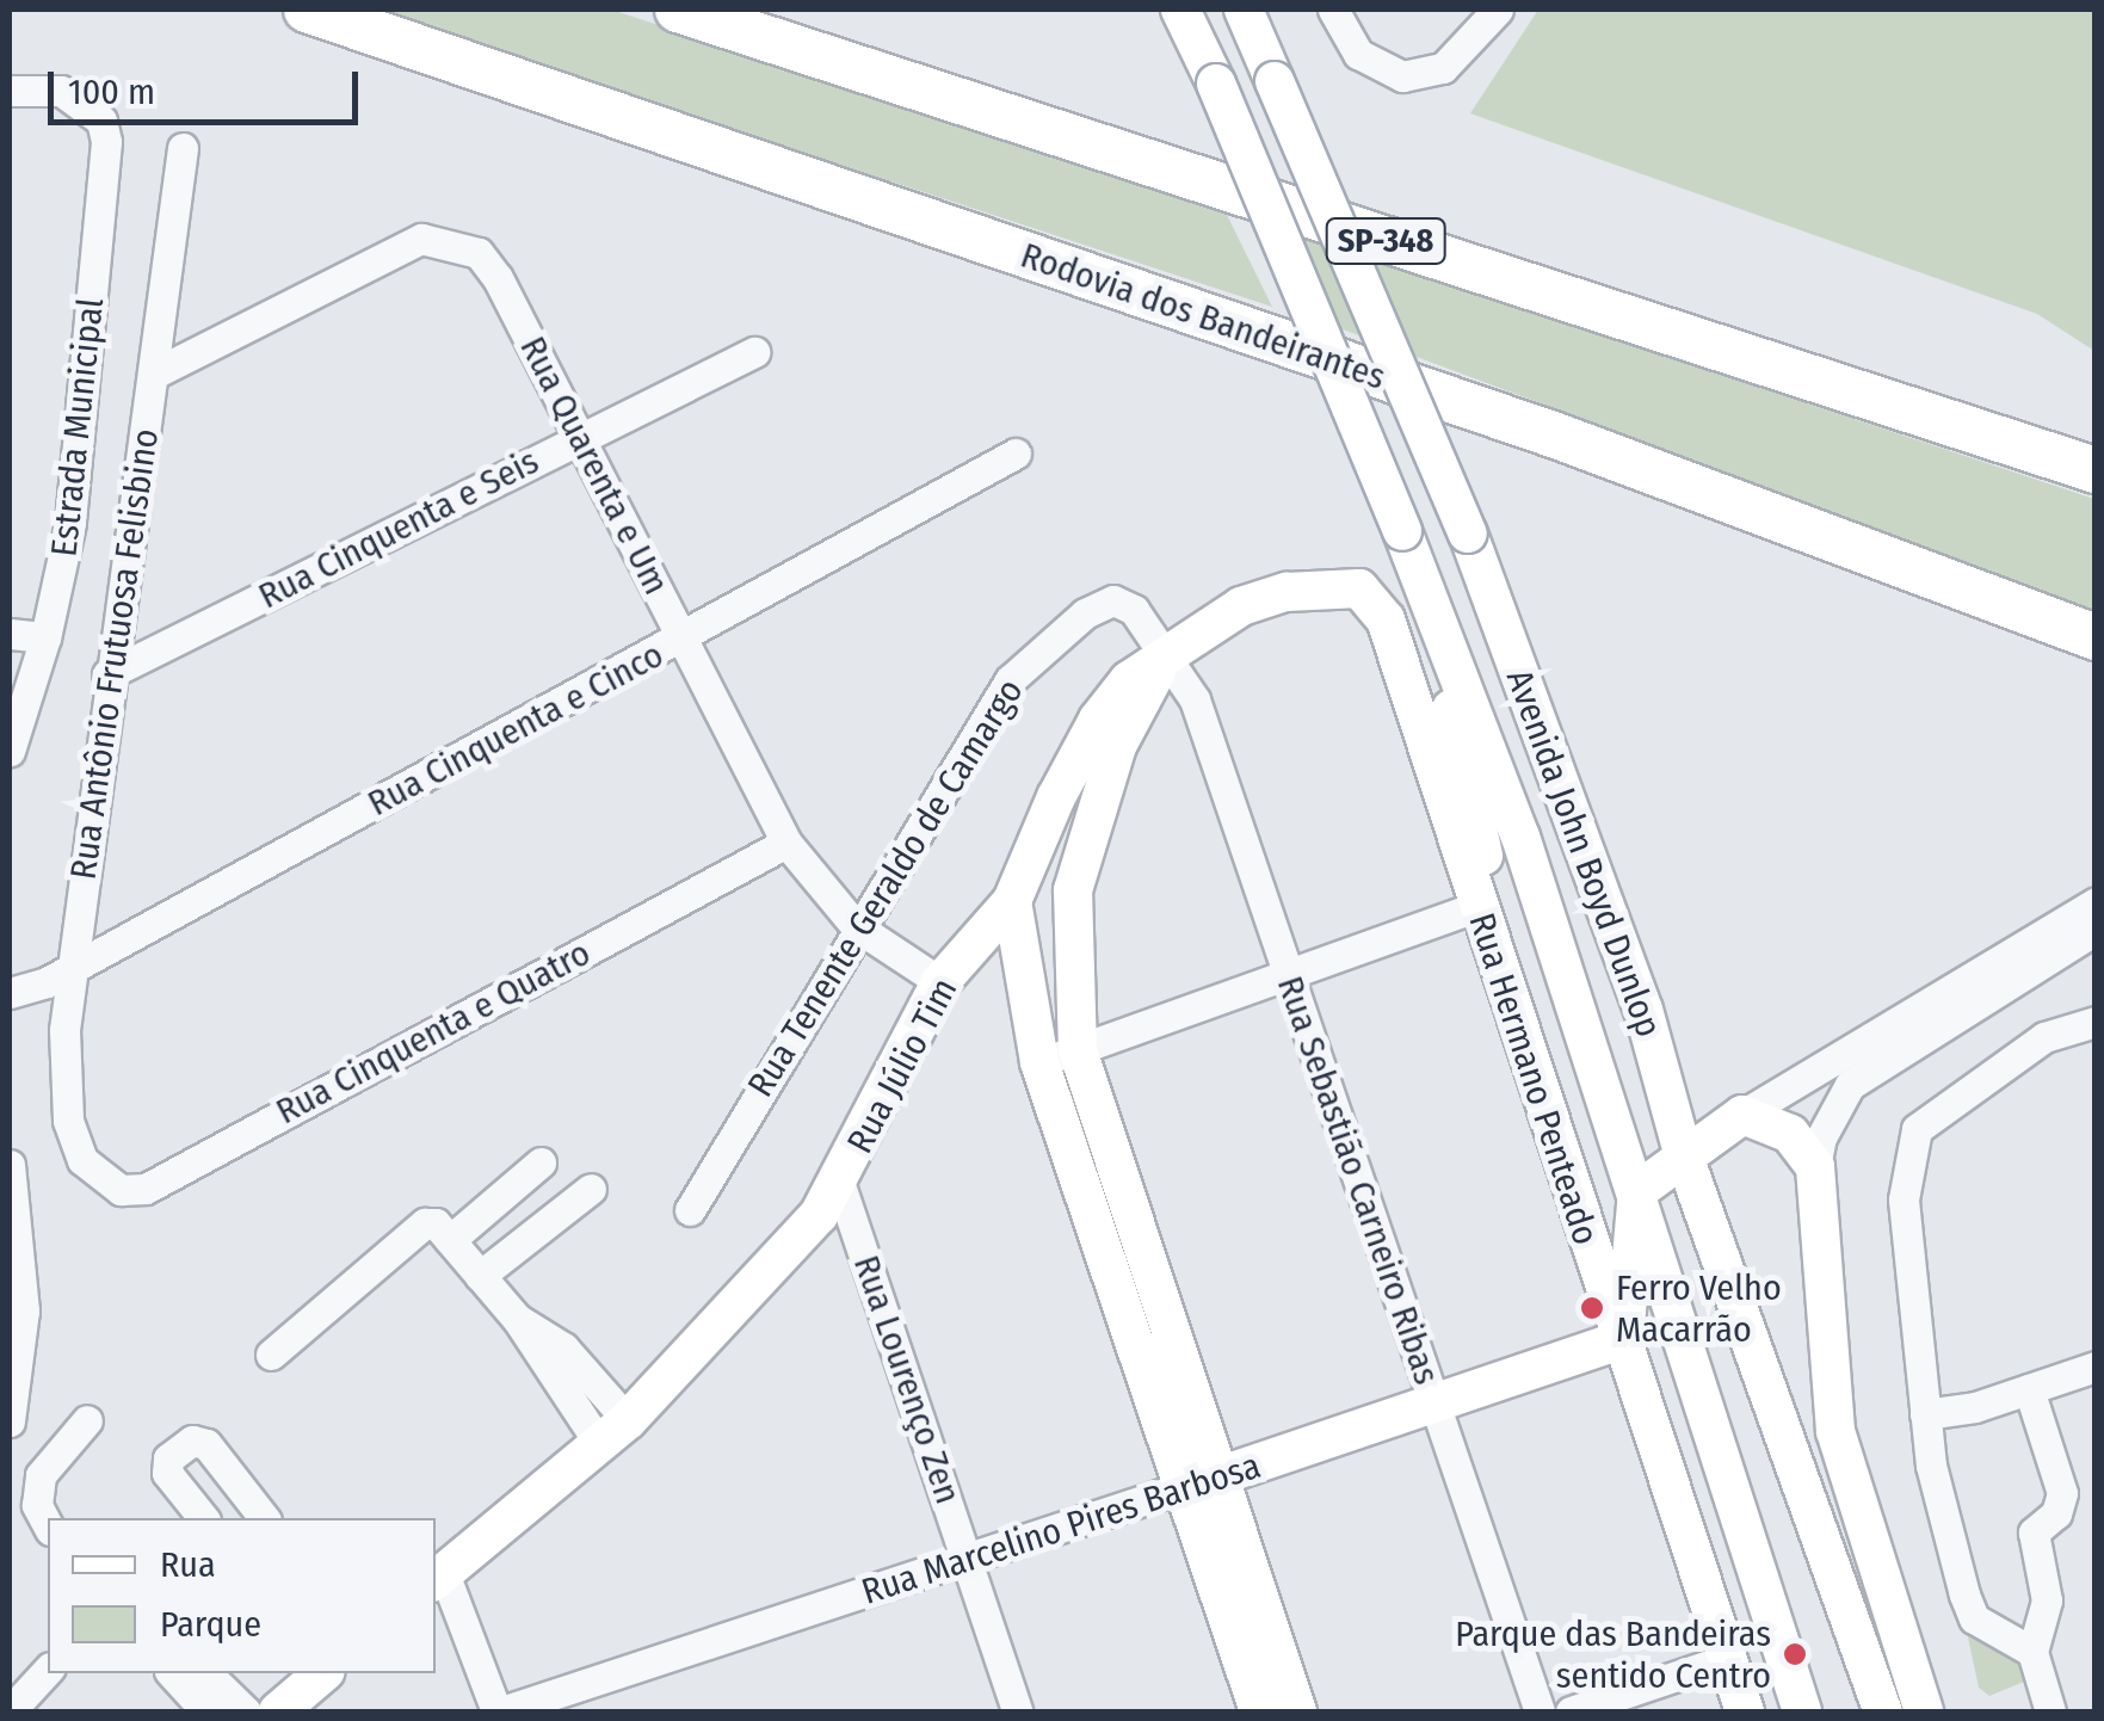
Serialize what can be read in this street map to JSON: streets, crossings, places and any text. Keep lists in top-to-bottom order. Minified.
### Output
{"streets":{"highway":["SP-348","Rodovia dos Bandeirantes"],"main road":["Avenida John Boyd Dunlop","Rua Júlio Tim","Rua Hermano Penteado","Rua Marcelino Pires Barbosa"],"street":["Estrada Municipal","Rua Quarenta e Um","Rua Cinquenta e Seis","Rua Antônio Frutuosa Felisbino","Rua Cinquenta e Cinco","Rua Tenente Geraldo de Camargo","Rua Cinquenta e Quatro","Rua Sebastião Carneiro Ribas","Rua Lourenço Zen"]},"crossings":[["Rua Quarenta e Um","Rua Cinquenta e Seis"],["Rua Quarenta e Um","Rua Antônio Frutuosa Felisbino"],["Rua Quarenta e Um","Rua Cinquenta e Cinco"],["Rua Quarenta e Um","Rua Tenente Geraldo de Camargo"],["Rua Quarenta e Um","Rua Cinquenta e Quatro"],["Rua Quarenta e Um","Rua Júlio Tim"],["Rua Cinquenta e Seis","Rua Antônio Frutuosa Felisbino"],["Rua Antônio Frutuosa Felisbino","Rua Cinquenta e Cinco"],["Rua Antônio Frutuosa Felisbino","Rua Cinquenta e Quatro"],["Rua Tenente Geraldo de Camargo","Rua Júlio Tim"],["Rua Tenente Geraldo de Camargo","Rua Sebastião Carneiro Ribas"],["Rua Júlio Tim","Rua Hermano Penteado"],["Rua Júlio Tim","Rua Sebastião Carneiro Ribas"],["Rua Júlio Tim","Rua Lourenço Zen"],["Rua Hermano Penteado","Rua Marcelino Pires Barbosa"],["Rua Sebastião Carneiro Ribas","Rua Marcelino Pires Barbosa"],["Rua Lourenço Zen","Rua Marcelino Pires Barbosa"]],"places":["Ferro Velho Macarrão","Parque das Bandeiras sentido Centro"],"legend":["Rua","Parque"],"scale_bar":"100 m"}
